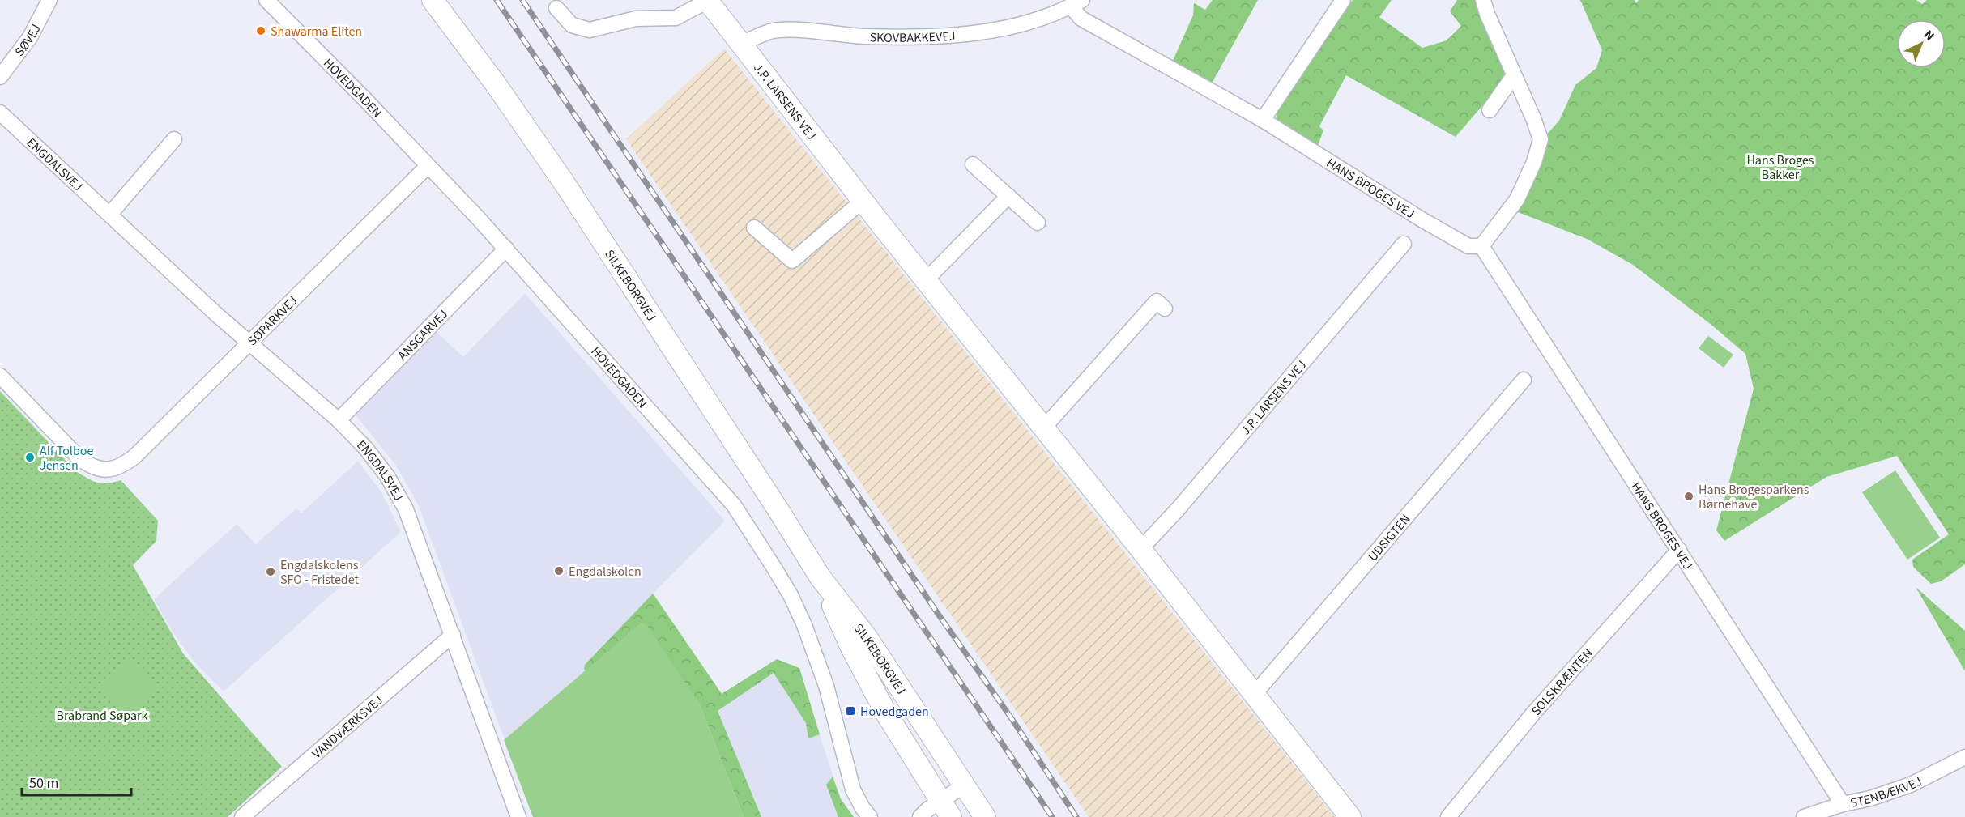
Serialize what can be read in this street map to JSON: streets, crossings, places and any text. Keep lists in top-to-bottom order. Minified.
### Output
{"streets":{"main road":["J.P. LARSENS VEJ","SILKEBORGVEJ"],"street":["SKOVBAKKEVEJ","SØVEJ","HOVEDGADEN","ENGDALSVEJ","HANS BROGES VEJ","SØPARKVEJ","ANSGARVEJ","UDSIGTEN","SOLSKRÆNTEN","VANDVÆRKSVEJ","STENBÆKVEJ"]},"crossings":[["SKOVBAKKEVEJ","J.P. LARSENS VEJ"],["SKOVBAKKEVEJ","HANS BROGES VEJ"],["HOVEDGADEN","SØPARKVEJ"],["HOVEDGADEN","ANSGARVEJ"],["J.P. LARSENS VEJ","UDSIGTEN"],["ENGDALSVEJ","SØPARKVEJ"],["ENGDALSVEJ","ANSGARVEJ"],["ENGDALSVEJ","VANDVÆRKSVEJ"],["HANS BROGES VEJ","SOLSKRÆNTEN"],["HANS BROGES VEJ","STENBÆKVEJ"]],"parks":["Hans Broges Bakker","Brabrand Søpark"],"places":{"other":["Shawarma Eliten","Alf Tolboe Jensen","Hans Brogesparkens Børnehave","Engdalskolen","Engdalskolens SFO - Fristedet"],"transit":["Hovedgaden"]},"scale_bar":"50 m","north":"top right"}
